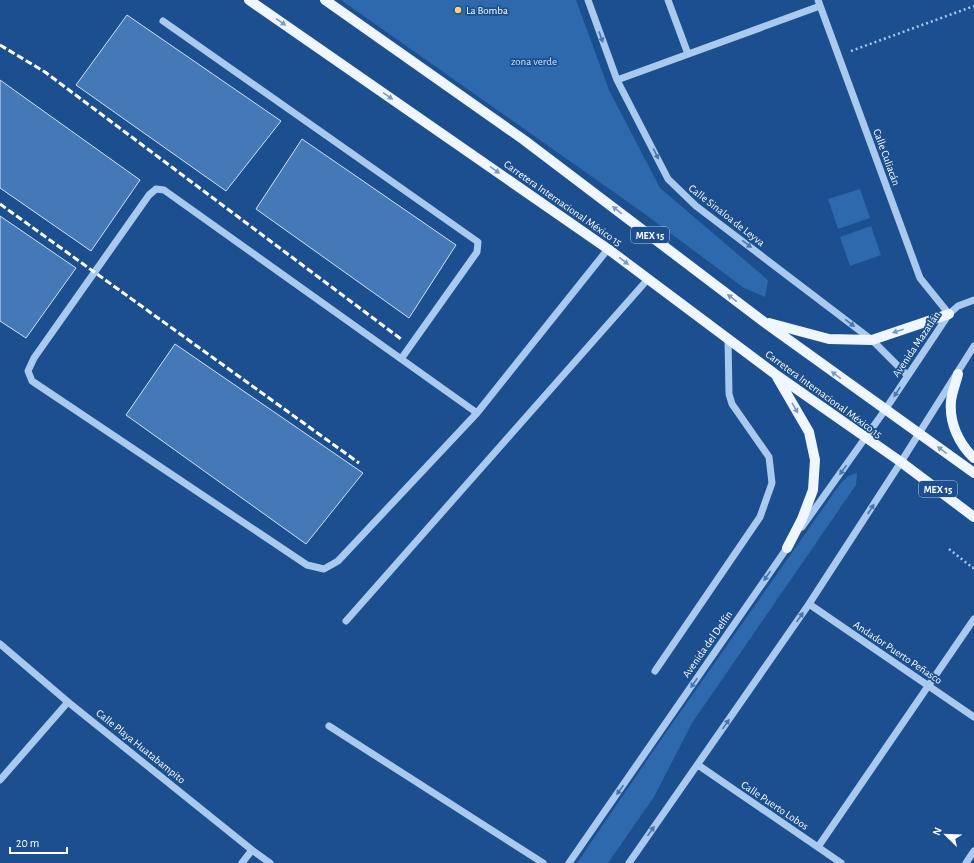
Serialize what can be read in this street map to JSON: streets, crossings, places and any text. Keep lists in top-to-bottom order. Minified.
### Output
{"streets":{"main road":["Carretera Internacional México 15","MEX 15"],"street":["Calle Culiacán","Calle Sinaloa de Leyva","Avenida Mazatlán","Avenida del Delfín","Andador Puerto Peñasco","Calle Playa Huatabampito","Calle Puerto Lobos"]},"crossings":[["Calle Culiacán","Avenida Mazatlán"],["Carretera Internacional México 15","Avenida Mazatlán"],["Carretera Internacional México 15","Avenida del Delfín"],["Calle Sinaloa de Leyva","Avenida Mazatlán"]],"one_way":["Calle Sinaloa de Leyva"],"parks":["zona verde"],"places":["La Bomba"],"scale_bar":"20 m","north":"top left"}
